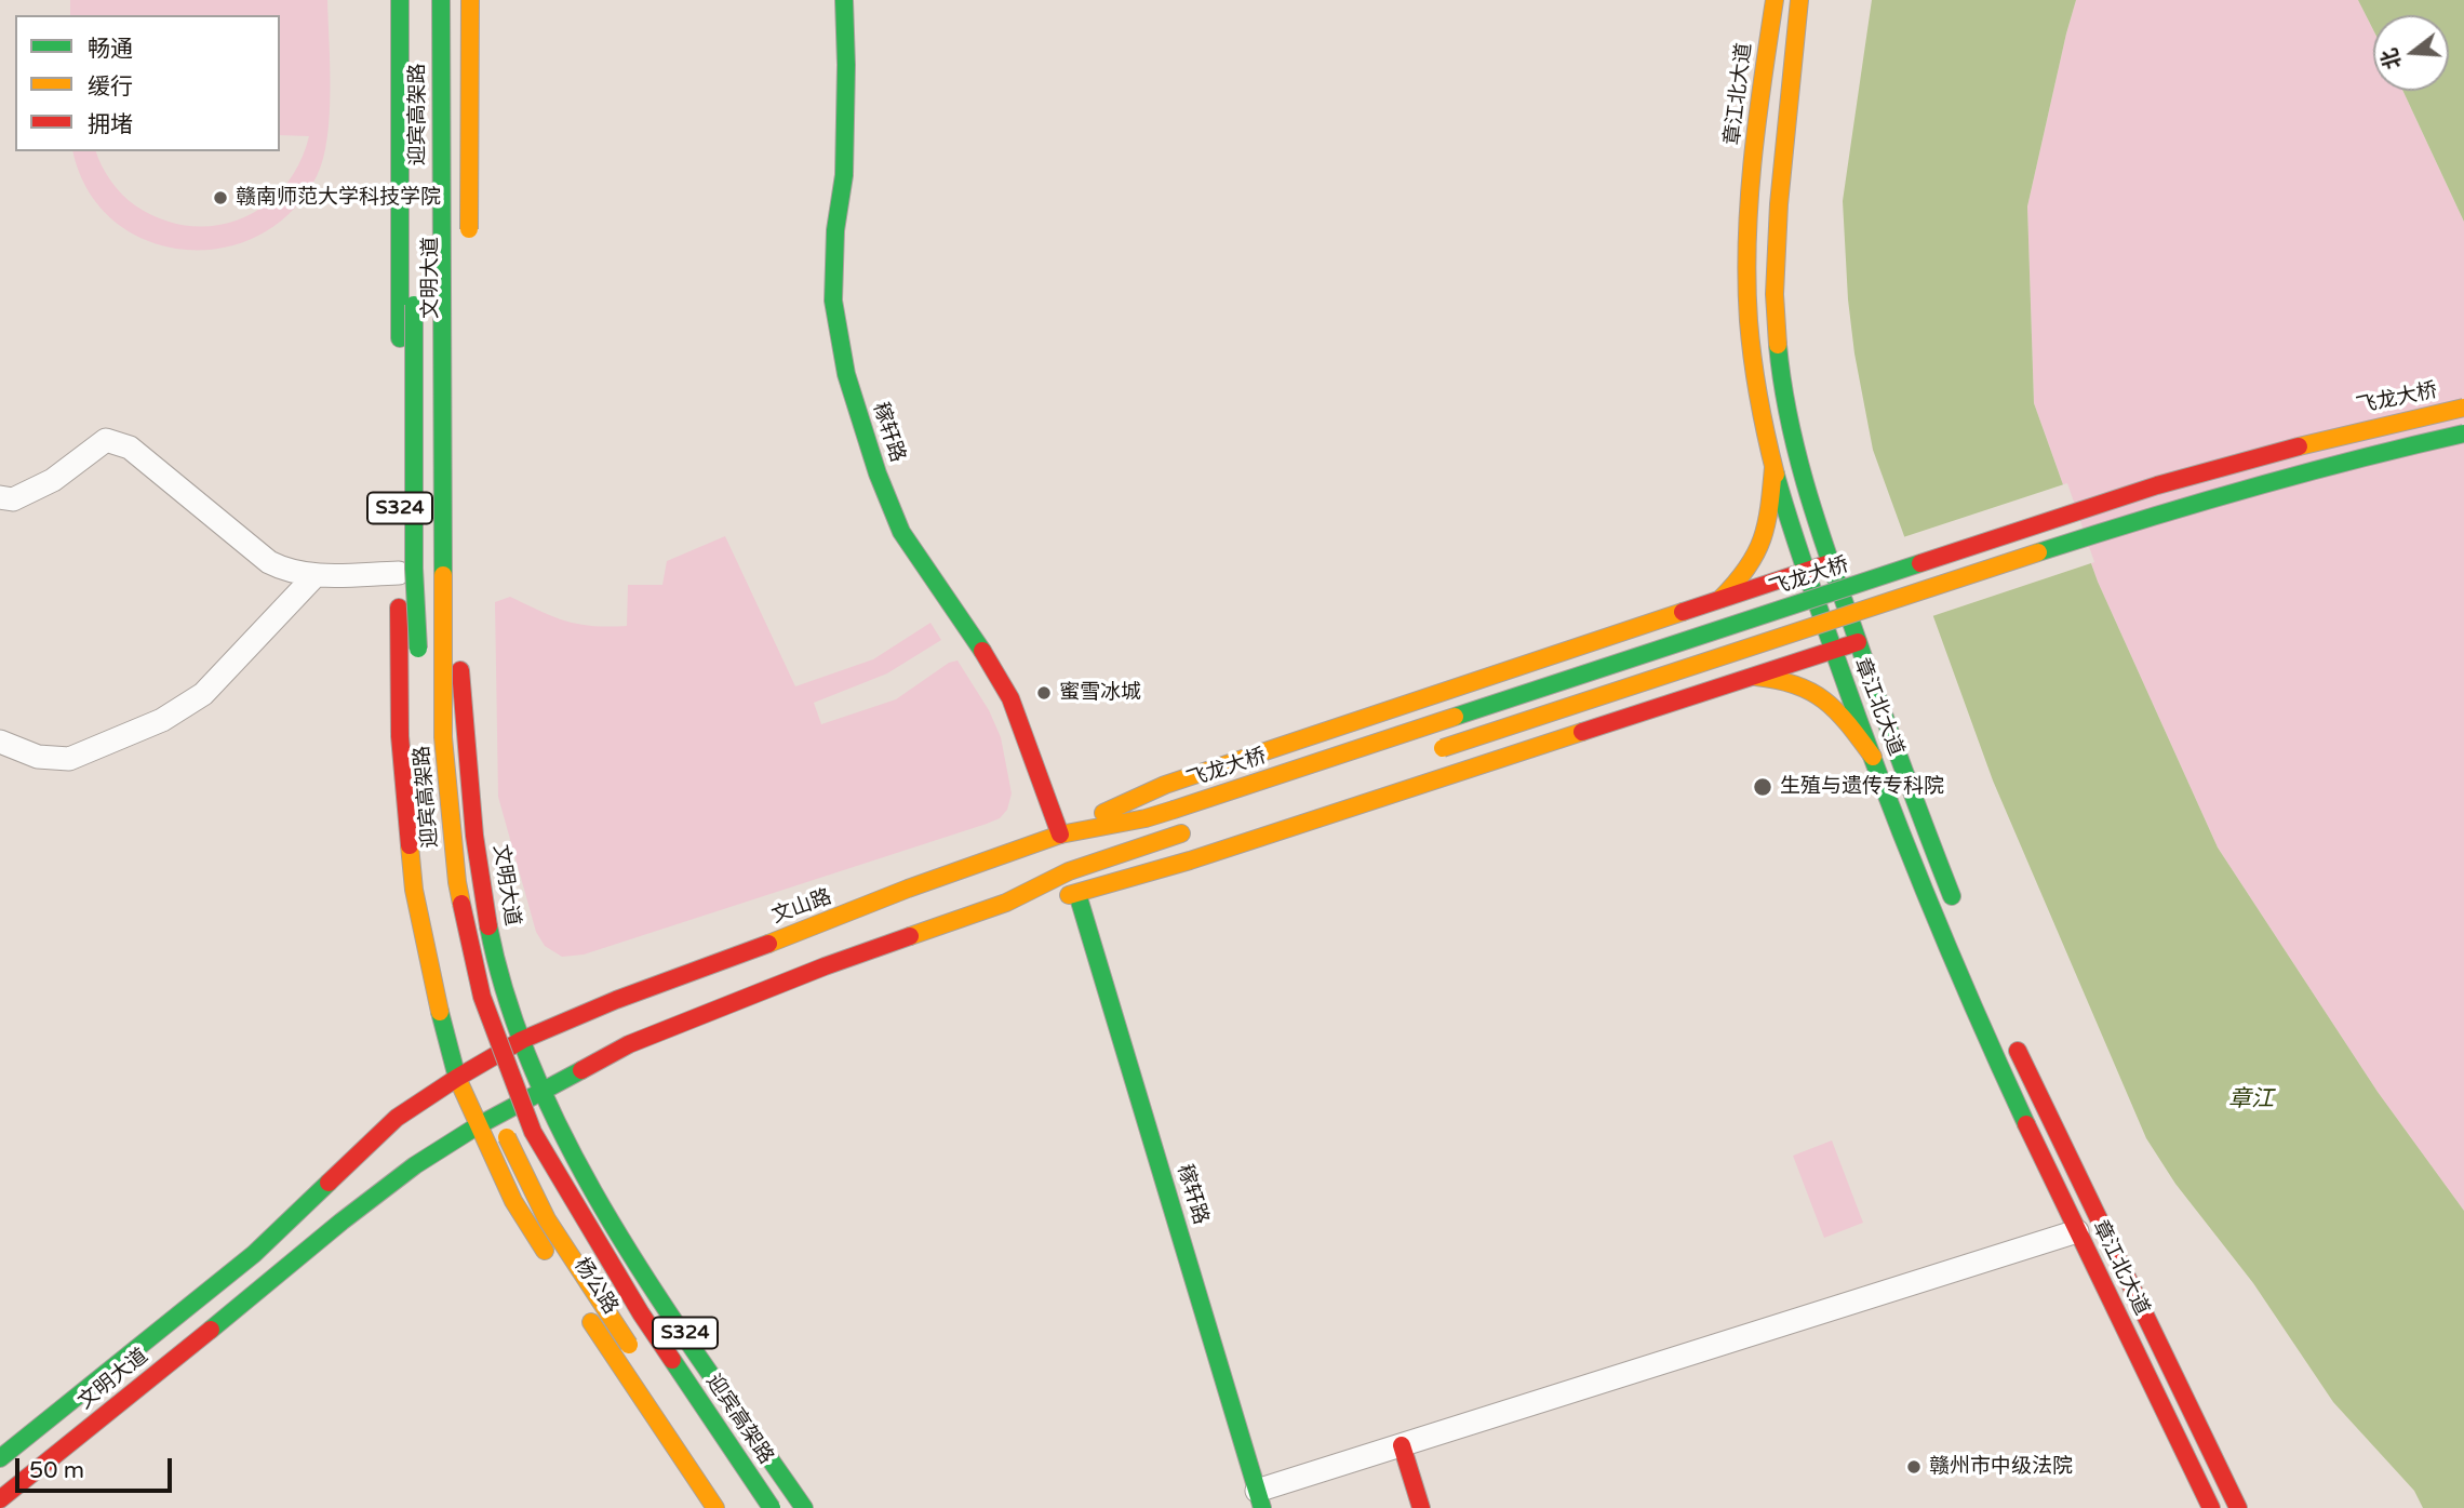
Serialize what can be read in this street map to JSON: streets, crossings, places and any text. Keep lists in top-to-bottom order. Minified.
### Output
{"streets":{"main road":["章江北大道","迎宾高架路","文明大道","飞龙大桥","稼轩路","S324","文山路","杨公路"]},"crossings":[["文明大道","S324"],["文明大道","文山路"],["文明大道","杨公路"],["飞龙大桥","文山路"],["稼轩路","文山路"],["文山路","杨公路"]],"water":["章江"],"places":["赣南师范大学科技学院","蜜雪冰城","生殖与遗传专科院","赣州市中级法院"],"legend":["畅通","缓行","拥堵"],"scale_bar":"50 m","north":"left"}
